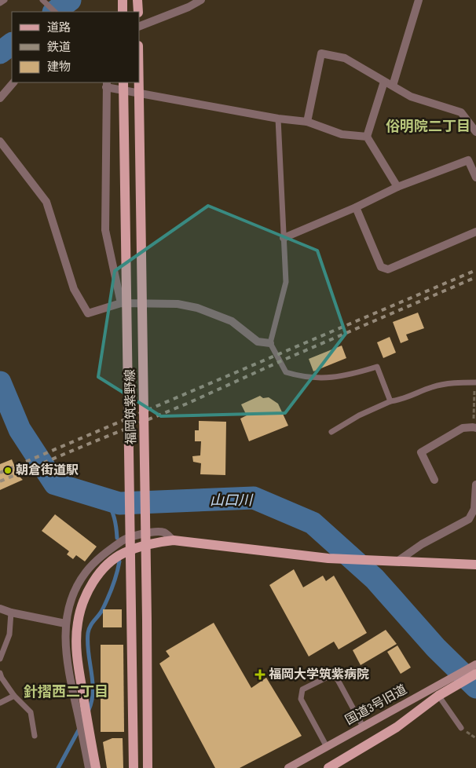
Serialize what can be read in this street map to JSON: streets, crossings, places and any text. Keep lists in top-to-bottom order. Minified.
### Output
{"streets":{"main road":["福岡筑紫野線"],"street":["国道3号旧道"]},"districts":["俗明院二丁目","針摺西二丁目"],"water":["山口川"],"places":{"other":["朝倉街道駅"],"health":["福岡大学筑紫病院"]},"legend":["道路","鉄道","建物"]}
